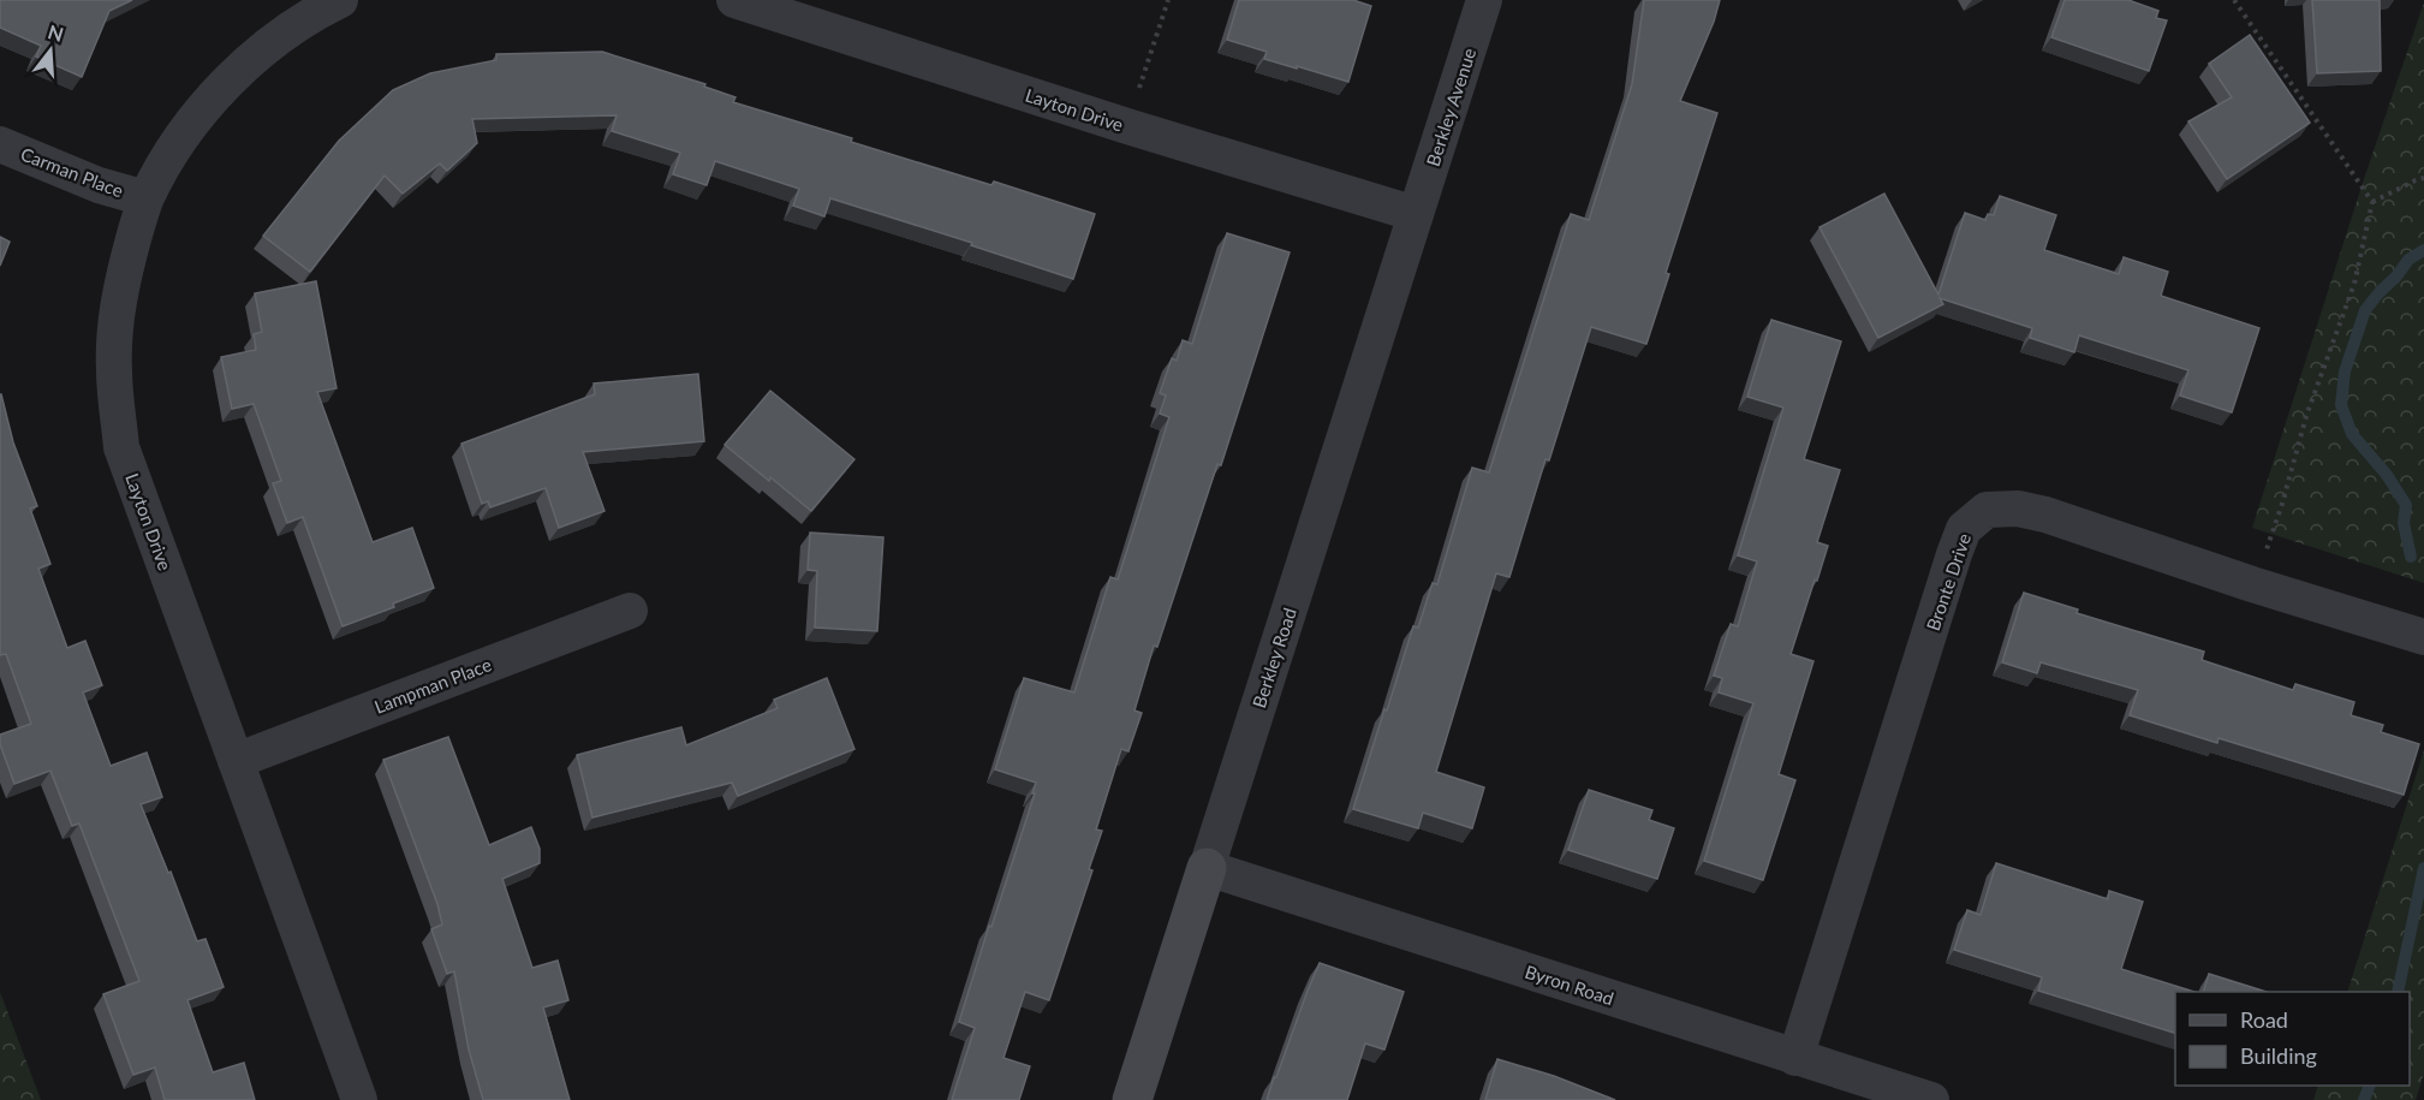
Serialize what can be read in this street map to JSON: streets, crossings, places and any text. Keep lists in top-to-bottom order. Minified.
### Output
{"streets":{"street":["Berkley Avenue","Layton Drive","Carman Place","Bronte Drive","Berkley Road","Lampman Place","Byron Road"]},"crossings":[["Berkley Avenue","Layton Drive"],["Berkley Avenue","Berkley Road"],["Layton Drive","Carman Place"],["Layton Drive","Berkley Road"],["Layton Drive","Lampman Place"],["Bronte Drive","Byron Road"],["Berkley Road","Byron Road"]],"legend":["Road","Building"],"north":"top"}
